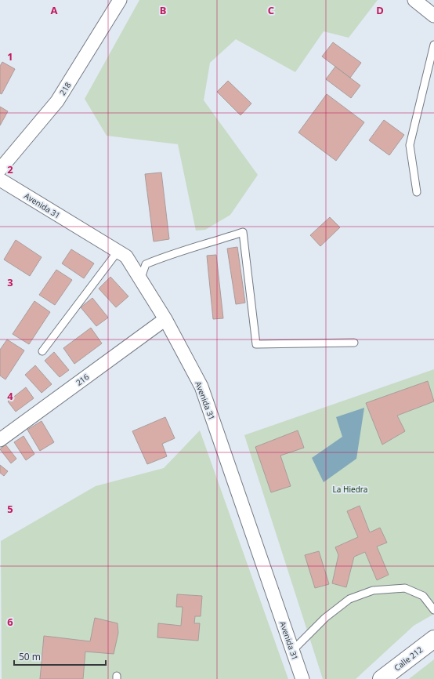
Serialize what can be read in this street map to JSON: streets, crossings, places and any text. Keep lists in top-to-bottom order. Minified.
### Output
{"streets":{"street":["218","Avenida 31","216","Calle 212"]},"crossings":[["Avenida 31","216"]],"parks":["La Hiedra"],"scale_bar":"50 m","grid":{"columns":["A","B","C","D"],"rows":["1","2","3","4","5","6"]}}
